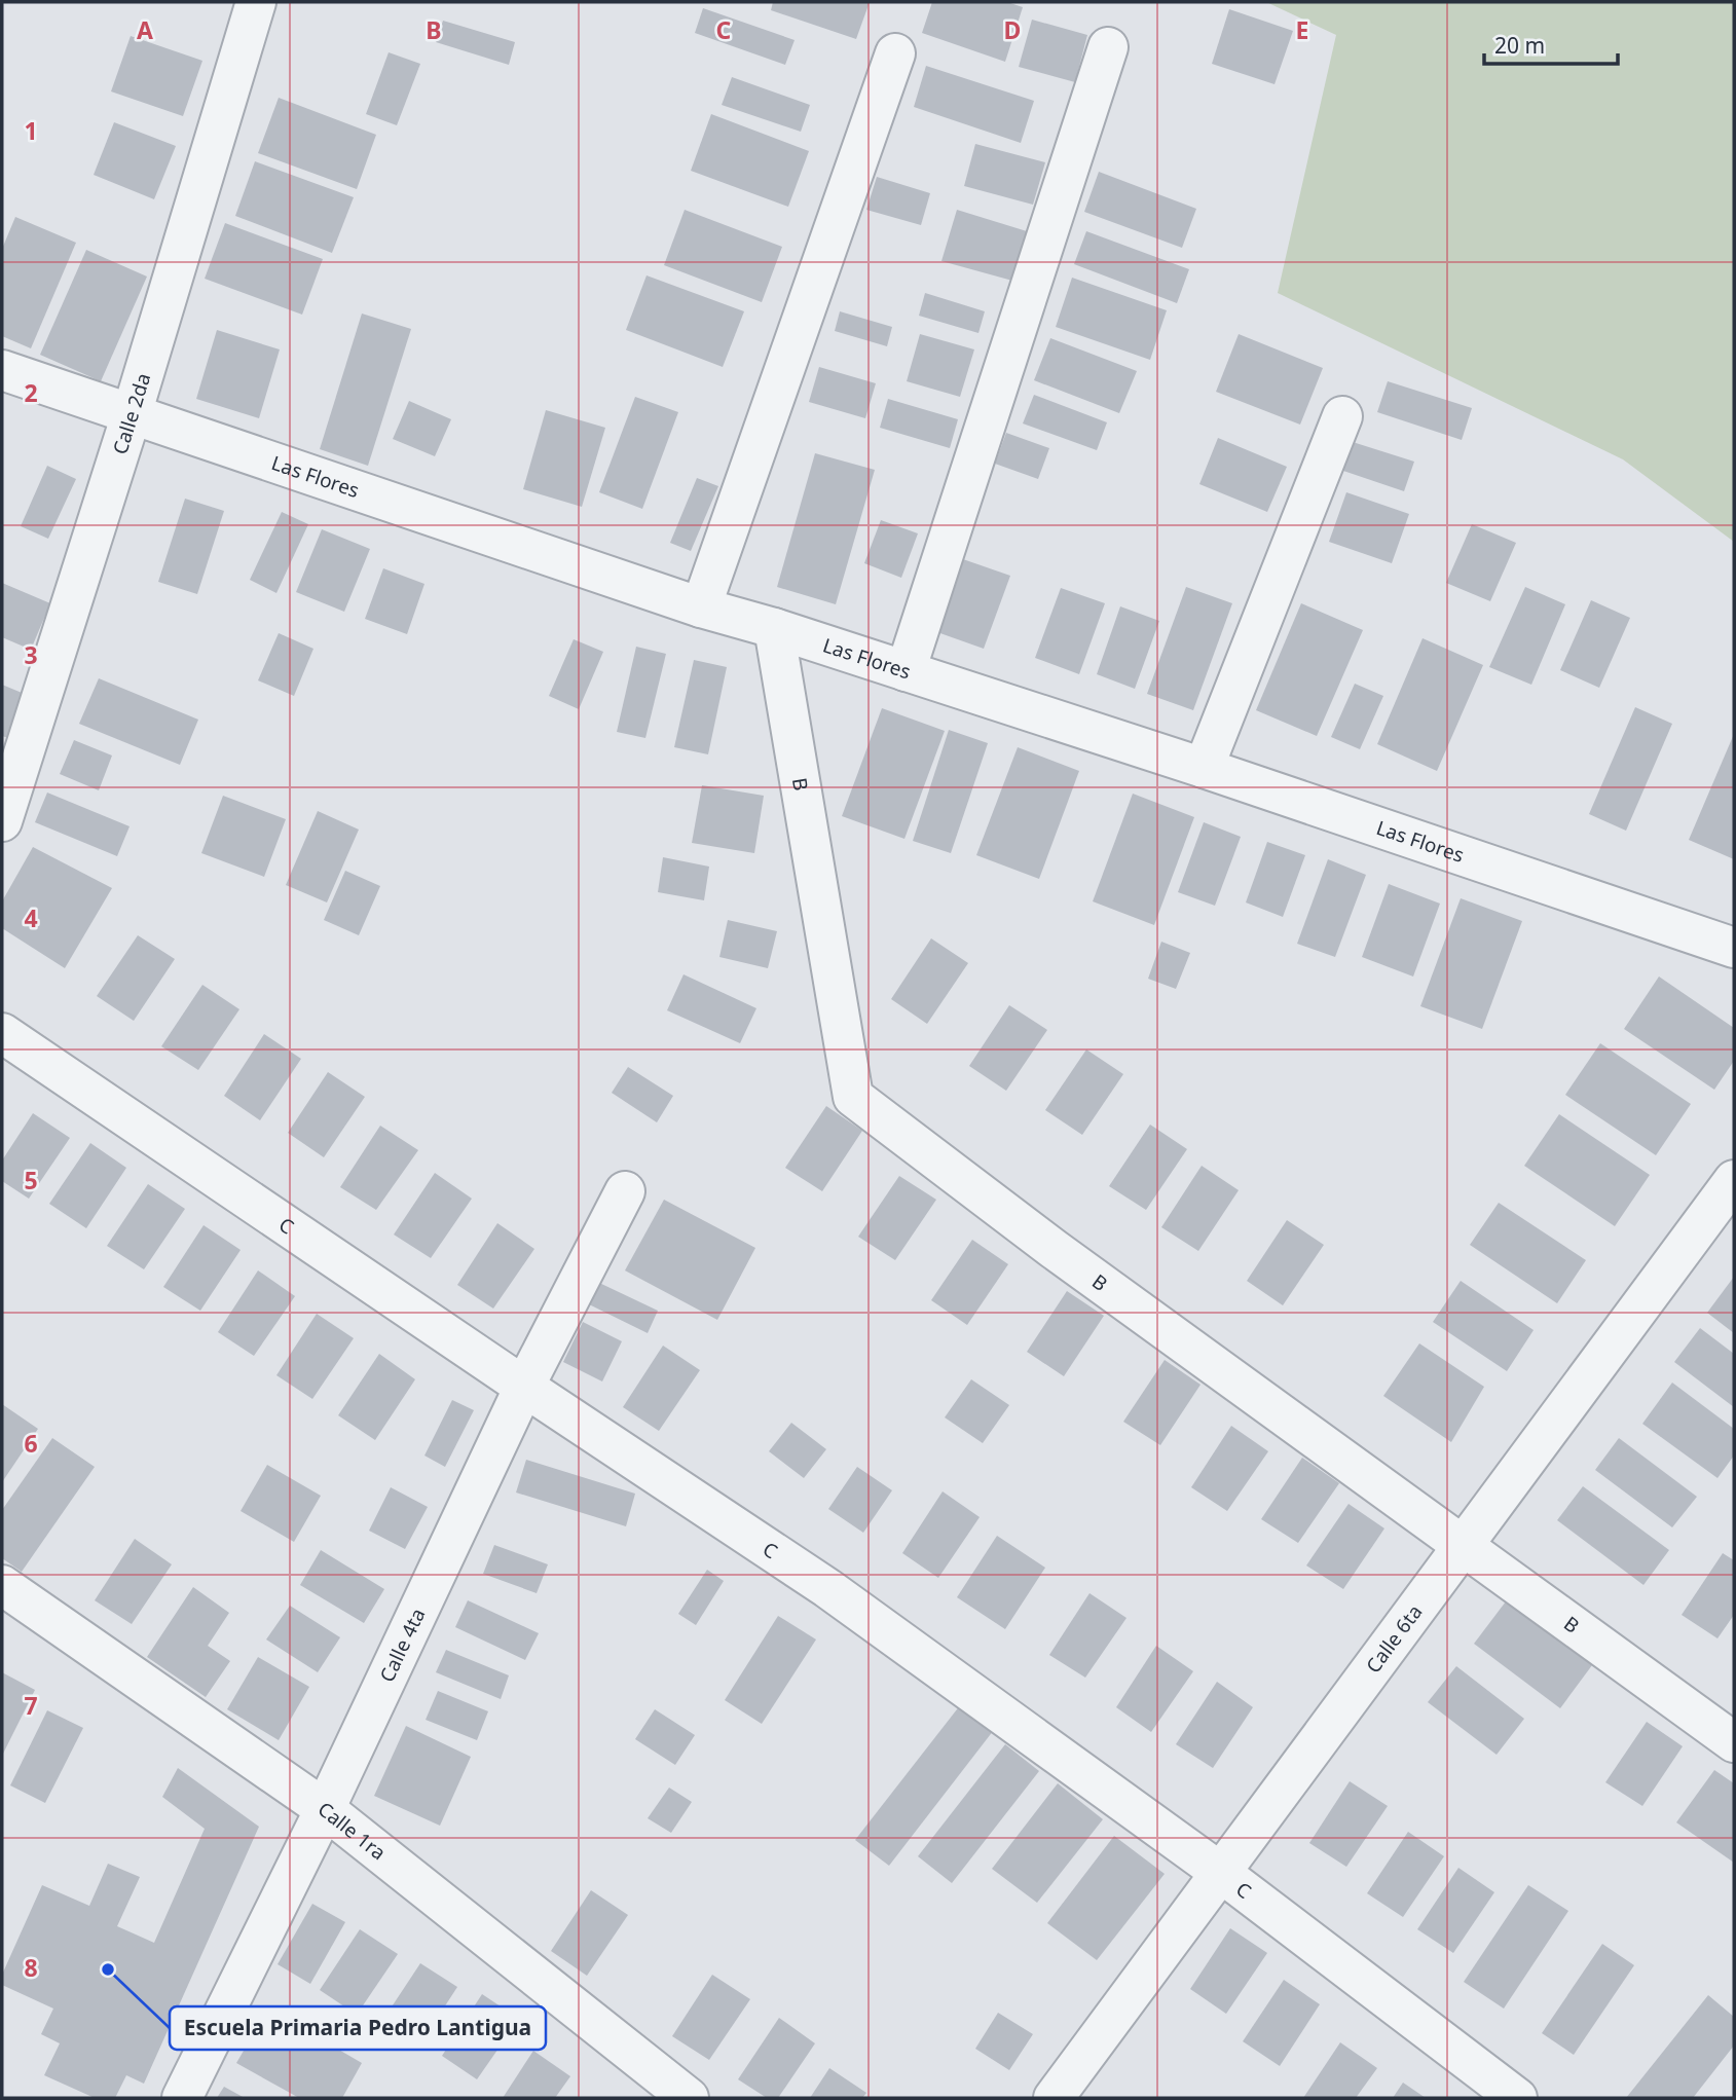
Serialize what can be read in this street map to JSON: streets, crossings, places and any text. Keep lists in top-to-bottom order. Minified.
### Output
{"streets":{"street":["Calle 2da","Las Flores","B","C","Calle 6ta","Calle 4ta","Calle 1ra"]},"crossings":[["Calle 2da","Las Flores"],["Las Flores","B"],["B","Calle 6ta"],["C","Calle 6ta"],["C","Calle 4ta"],["Calle 4ta","Calle 1ra"]],"places":["Escuela Primaria Pedro Lantigua"],"scale_bar":"20 m","grid":{"columns":["A","B","C","D","E"],"rows":["1","2","3","4","5","6","7","8"]}}
